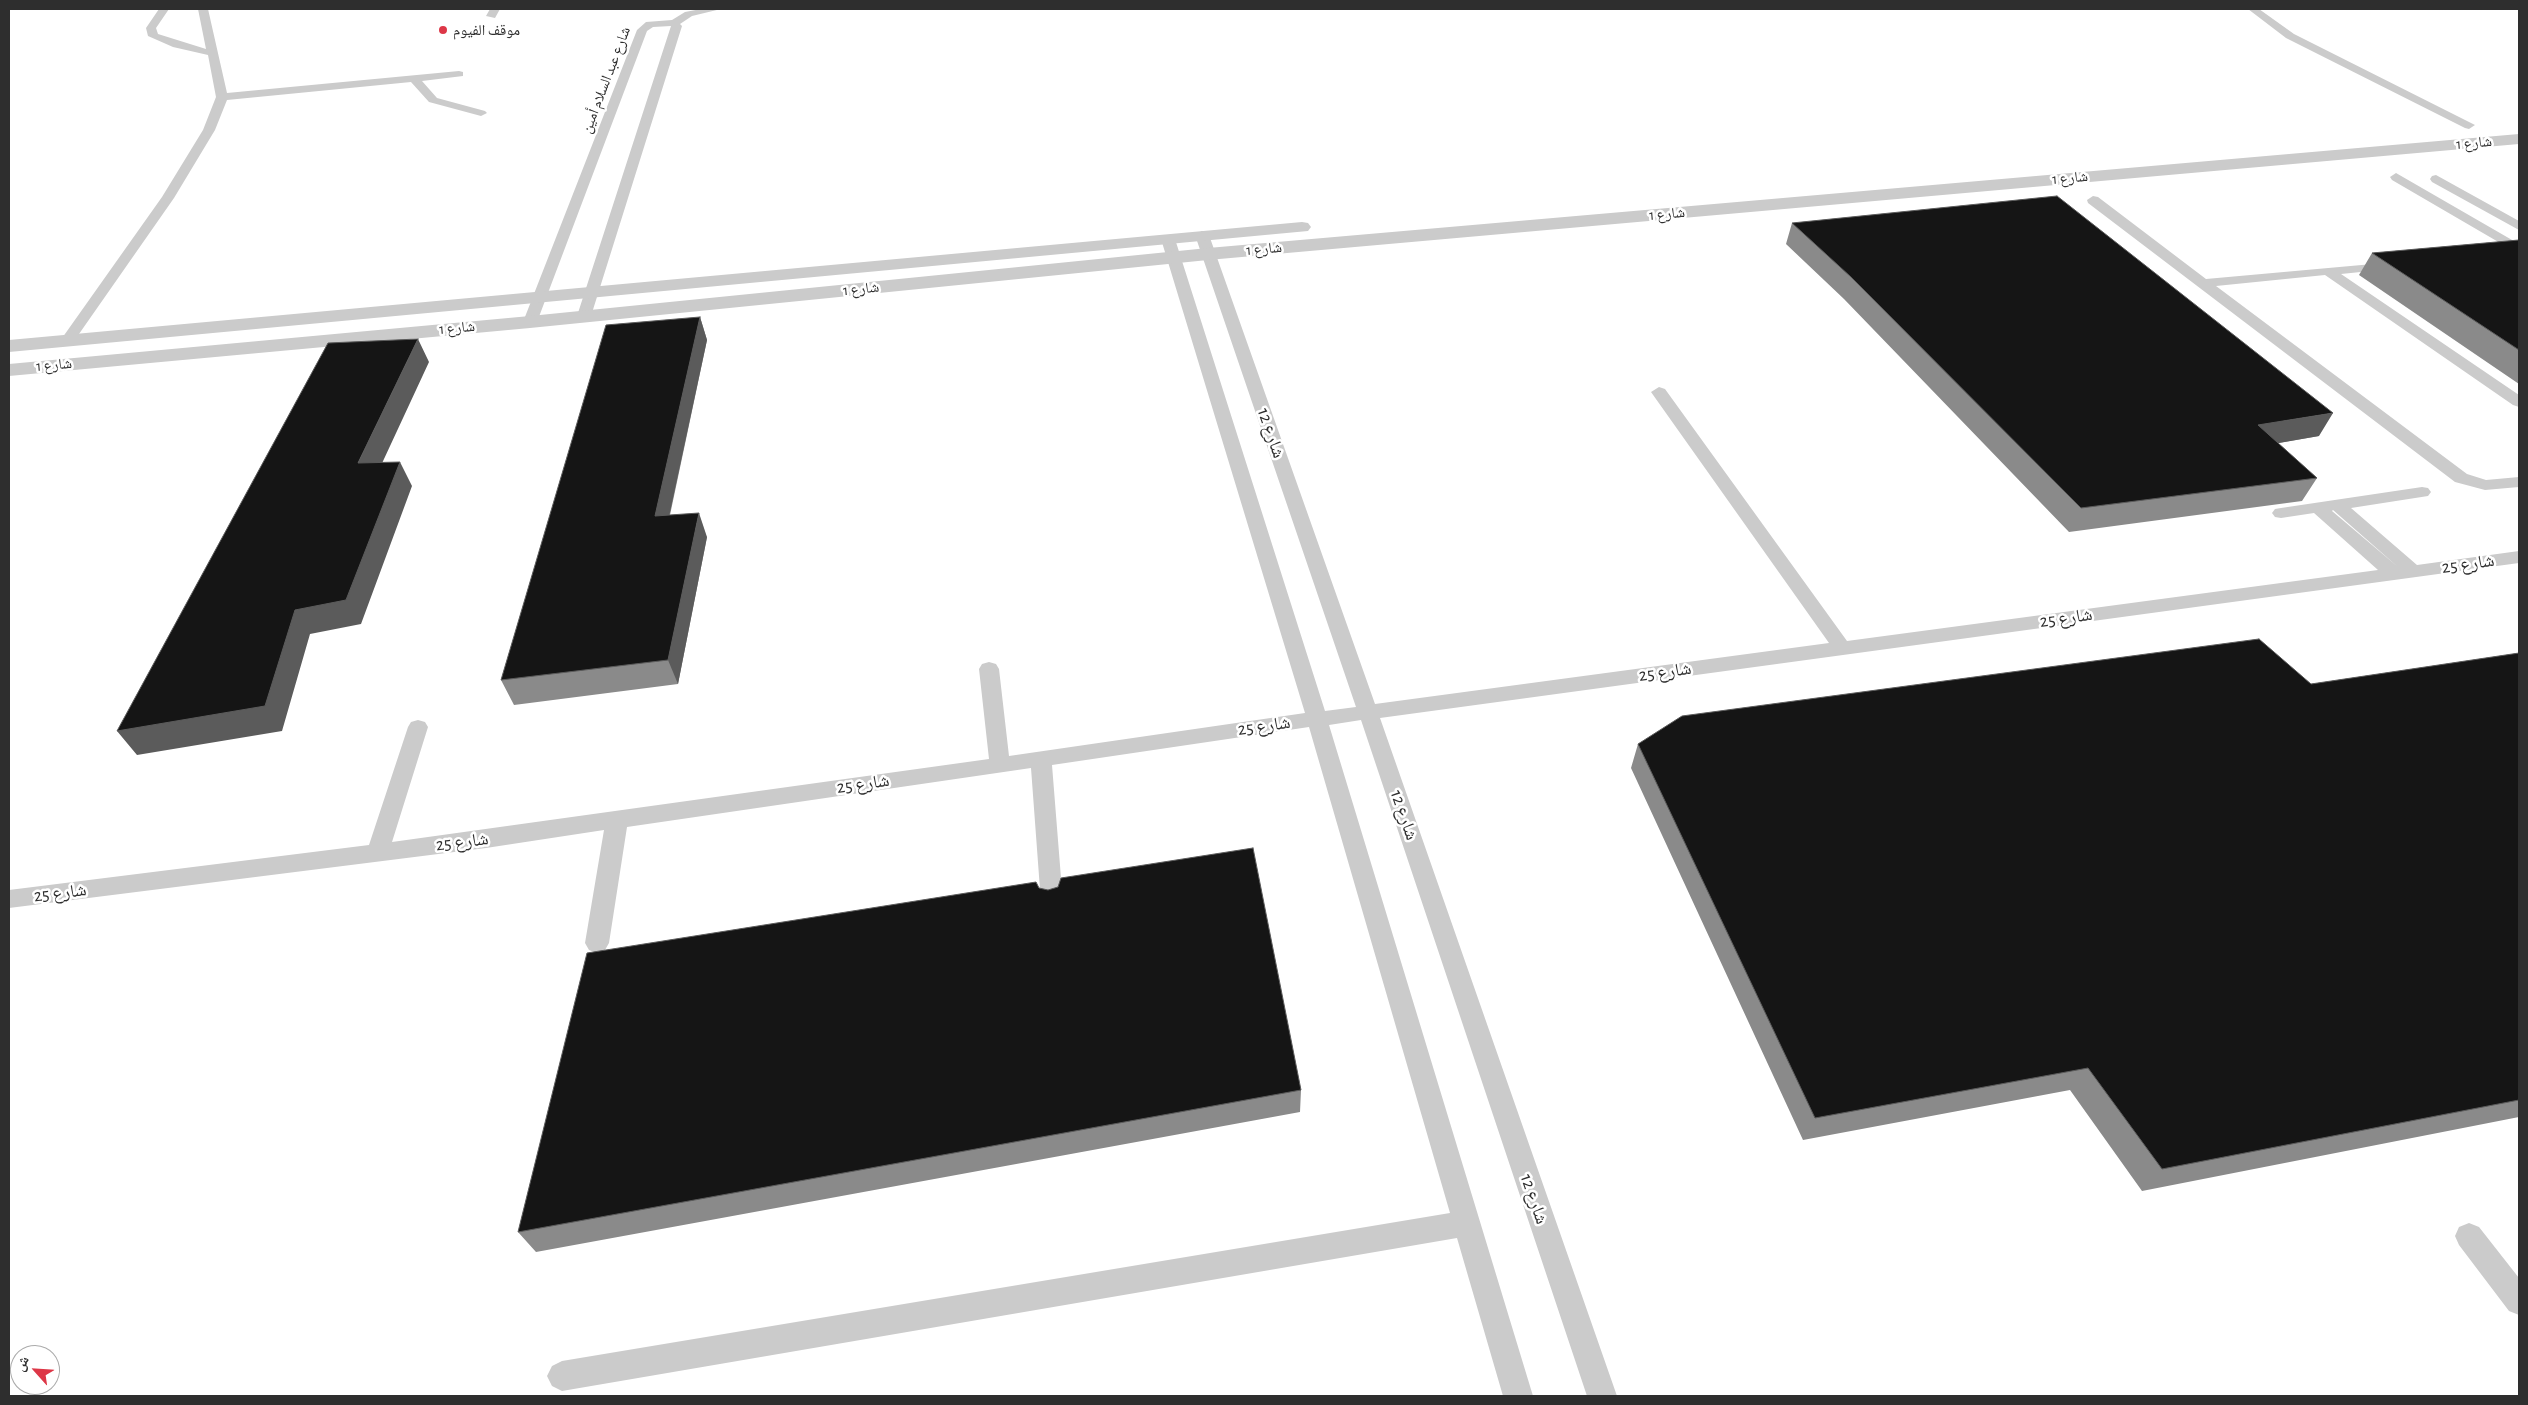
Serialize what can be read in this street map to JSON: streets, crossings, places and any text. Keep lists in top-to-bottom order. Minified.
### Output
{"streets":{"street":["شارع 1"],"lane":["شارع عبد السلام أمين","شارع 12","شارع 25"]},"crossings":[["شارع عبد السلام أمين","شارع 1"],["شارع 1","شارع 12"],["شارع 12","شارع 25"]],"places":["موقف الفيوم"],"north":"top left"}
